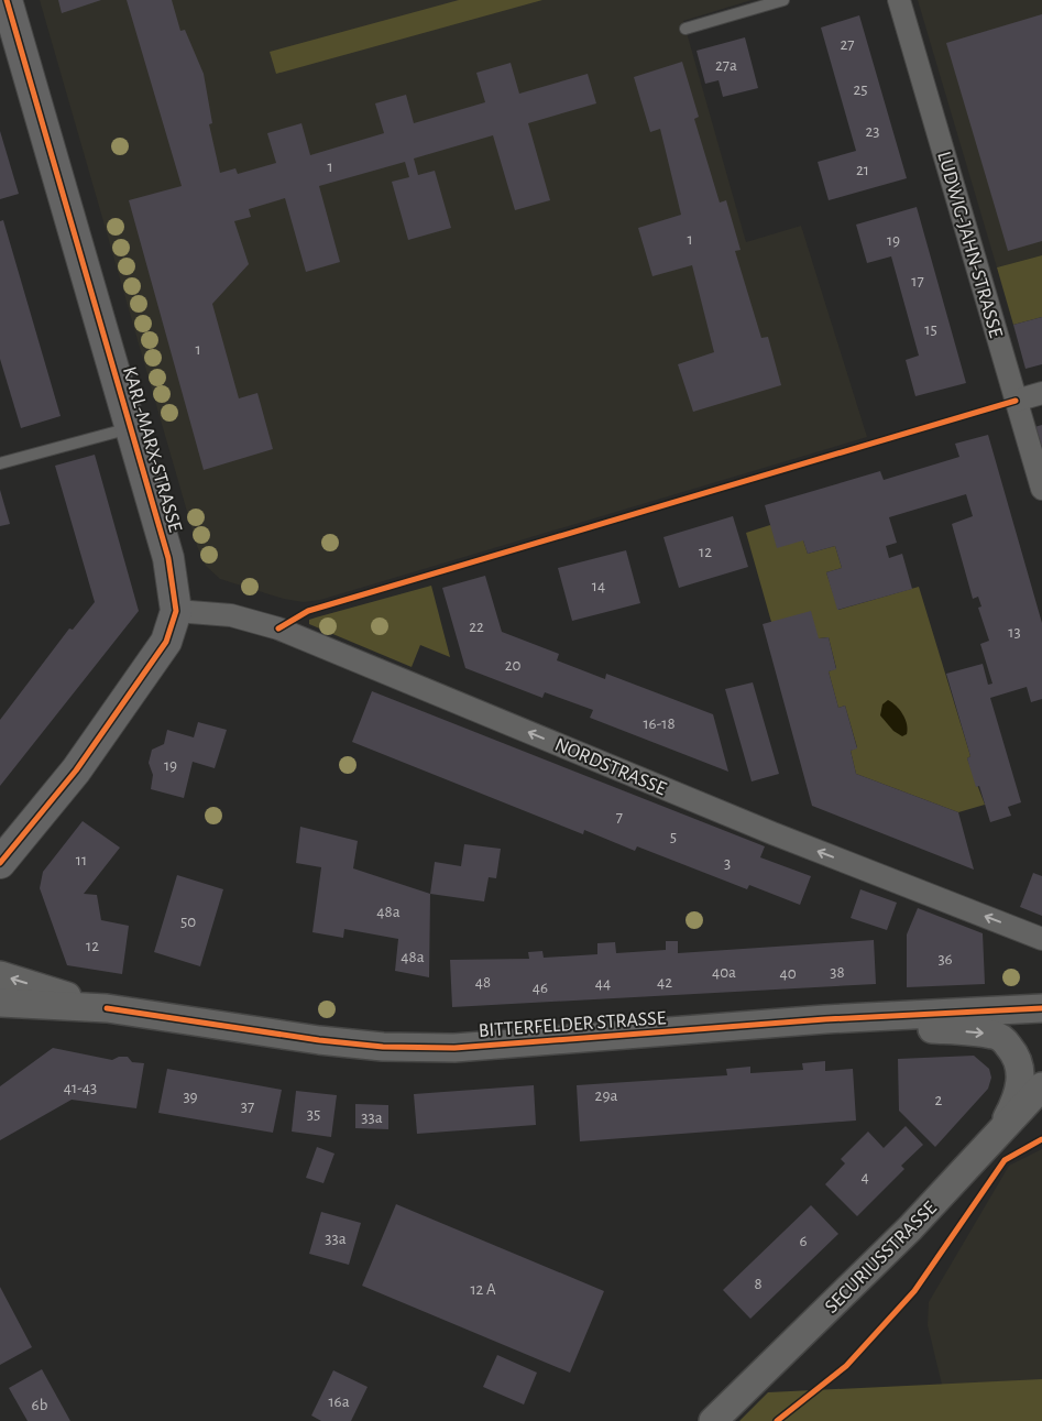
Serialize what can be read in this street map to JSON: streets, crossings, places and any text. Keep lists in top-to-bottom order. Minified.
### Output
{"streets":{"main road":["KARL-MARX-STRASSE"],"street":["LUDWIG-JAHN-STRASSE","NORDSTRASSE","BITTERFELDER STRASSE","SECURIUSSTRASSE"]},"crossings":[["KARL-MARX-STRASSE","NORDSTRASSE"]],"one_way":["NORDSTRASSE"],"house_numbers":["27","27a","25","23","1","21","1","19","17","15","1","12","14","22","13","20","16-18","19","7","5","11","3","48a","50","12","48a","36","40a","38","40","48","42","44","46","41-43","29a","39","2","37","35","33a","4","33a","6","8","12 A","16a","6b"]}
